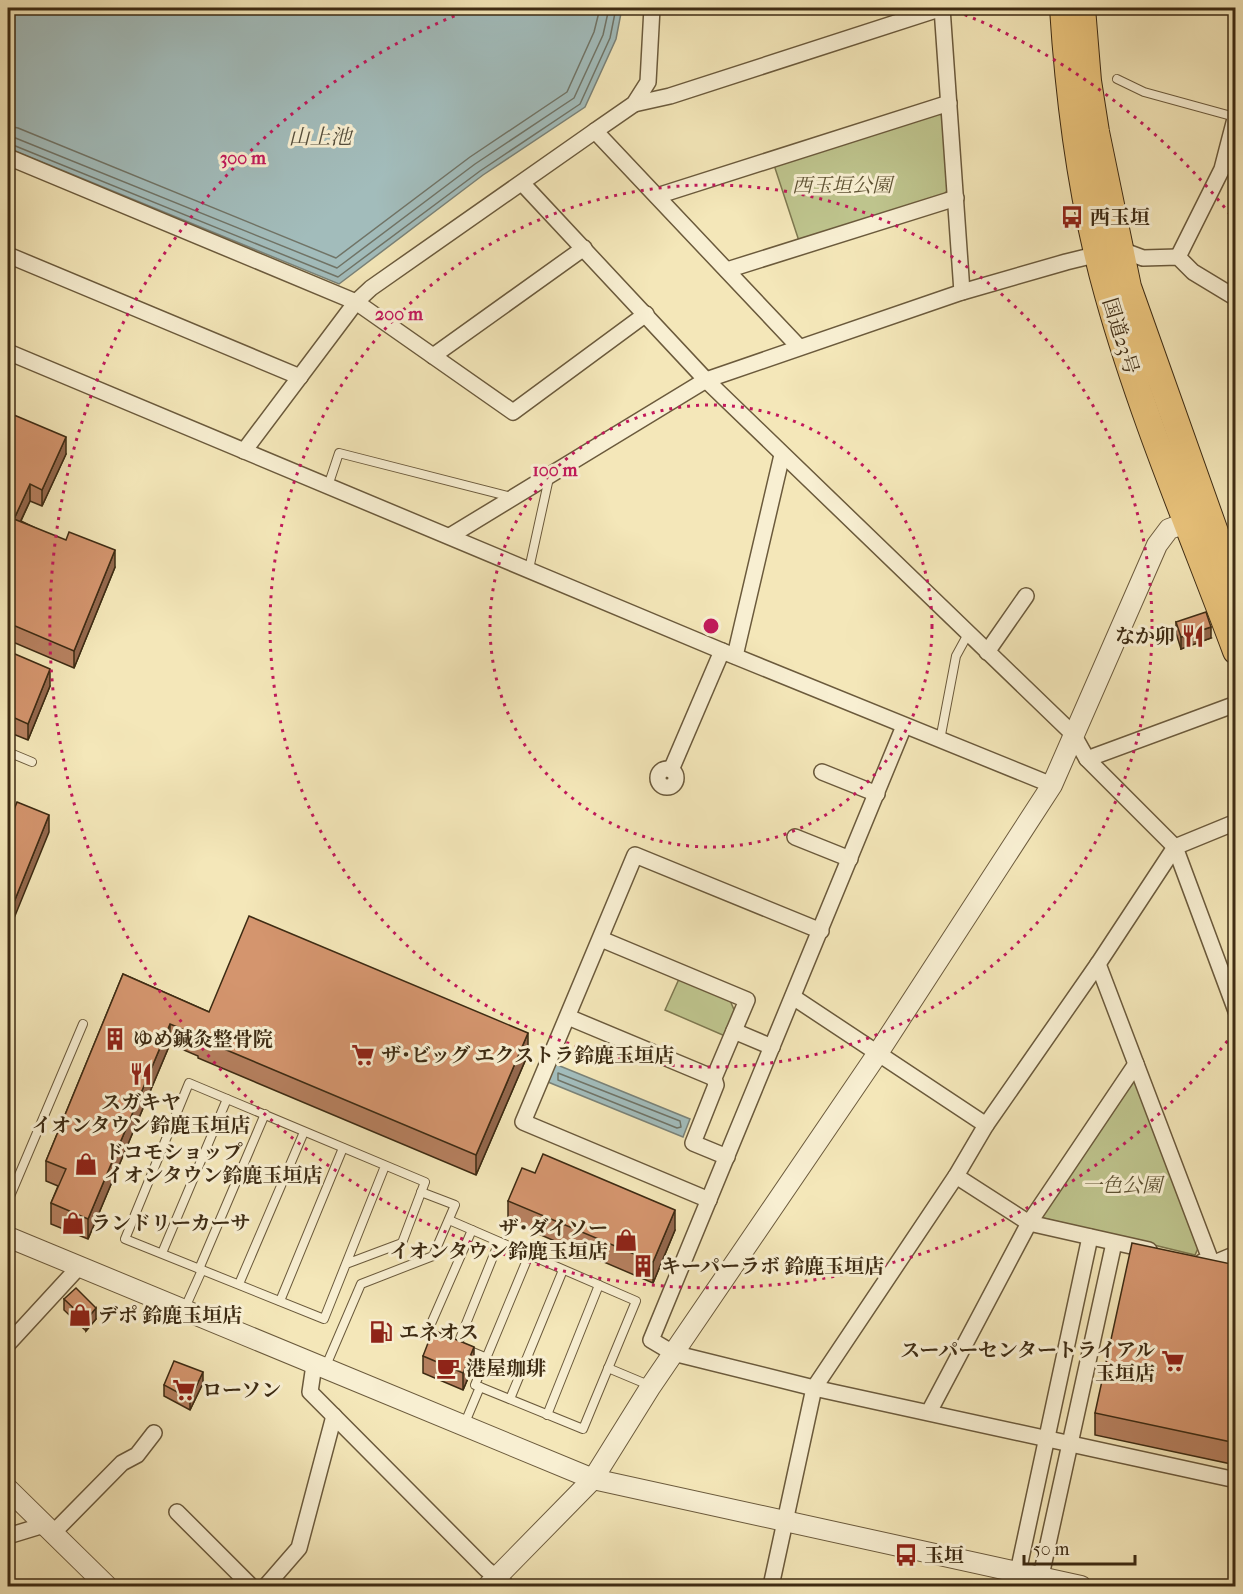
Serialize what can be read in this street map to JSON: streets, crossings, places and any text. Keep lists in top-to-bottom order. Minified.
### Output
{"streets":{"highway":["国道23号"]},"water":["山上池"],"parks":["西玉垣公園","一色公園"],"places":{"bus stop":["西玉垣","玉垣"],"restaurant":["なか卯","スガキヤ イオンタウン鈴鹿玉垣店"],"building":["ゆめ鍼灸整骨院","キーパーラボ 鈴鹿玉垣店"],"supermarket":["ザ･ビッグ エクストラ鈴鹿玉垣店","スーパーセンタートライアル 玉垣店","ローソン"],"shop":["ドコモショップ イオンタウン鈴鹿玉垣店","ランドリーカーサ","ザ･ダイソー イオンタウン鈴鹿玉垣店","デポ 鈴鹿玉垣店"],"fuel station":["エネオス"],"cafe":["港屋珈琲"]},"scale_bar":"50 m","rings":["300 m","200 m","100 m"]}
